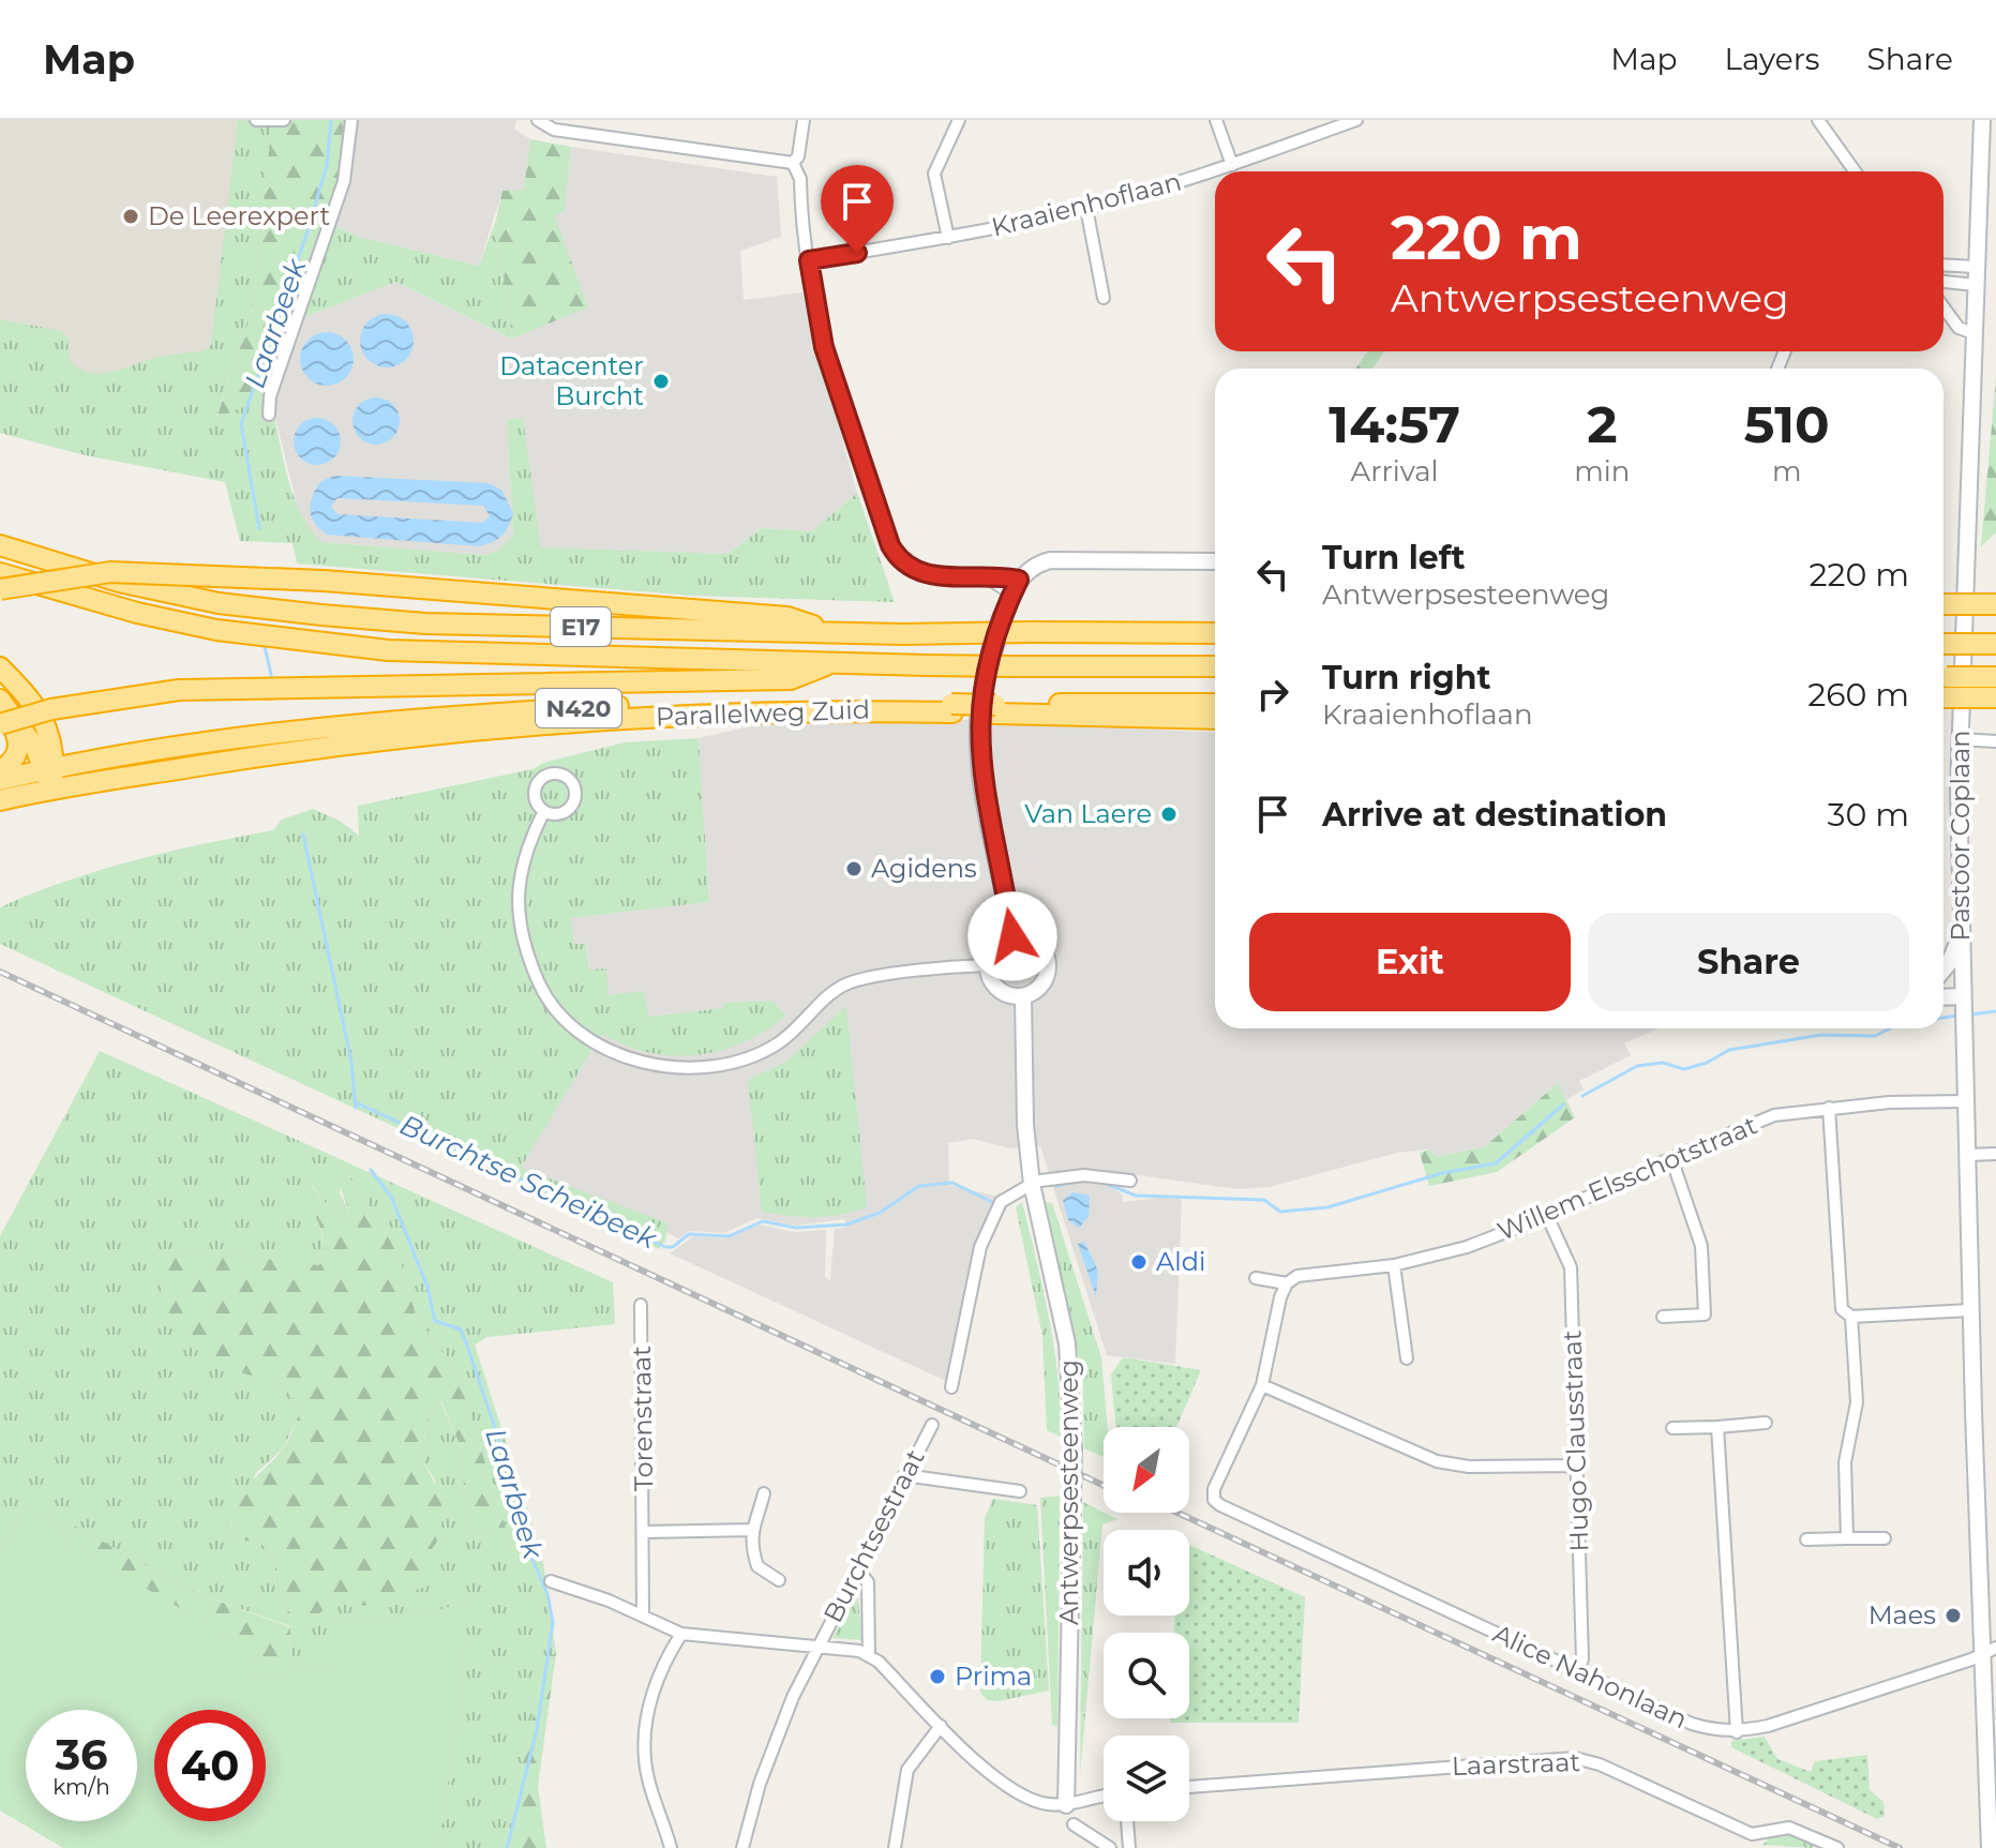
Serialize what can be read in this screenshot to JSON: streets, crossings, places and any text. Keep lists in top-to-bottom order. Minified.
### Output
{"streets":{"highway":["E17","N420","Parallelweg Zuid"],"street":["Kraaienhoflaan","Pastoor Coplaan","Willem Elsschotstraat","Torenstraat","Hugo Clausstraat","Antwerpsesteenweg","Burchtsestraat","Alice Nahonlaan","Laarstraat"]},"crossings":[["Pastoor Coplaan","Willem Elsschotstraat"],["Pastoor Coplaan","Alice Nahonlaan"],["Willem Elsschotstraat","Hugo Clausstraat"],["Hugo Clausstraat","Alice Nahonlaan"]],"water":["Laarbeek","Burchtse Scheibeek"],"places":["De Leerexpert","Datacenter Burcht","Van Laere","Agidens","Aldi","Maes","Prima"],"north":"bottom left","page":{"header":"Map","nav":["Map","Layers","Share"],"turn":["220 m","Antwerpsesteenweg"],"eta":["14:57","Arrival","2","min","510","m"],"list":[{"name":"Turn left","note":"Antwerpsesteenweg","value":"220 m"},{"name":"Turn right","note":"Kraaienhoflaan","value":"260 m"},{"name":"Arrive at destination","value":"30 m"}],"buttons":["Exit","Share"],"speed":"36 km/h","limit":"40"}}
